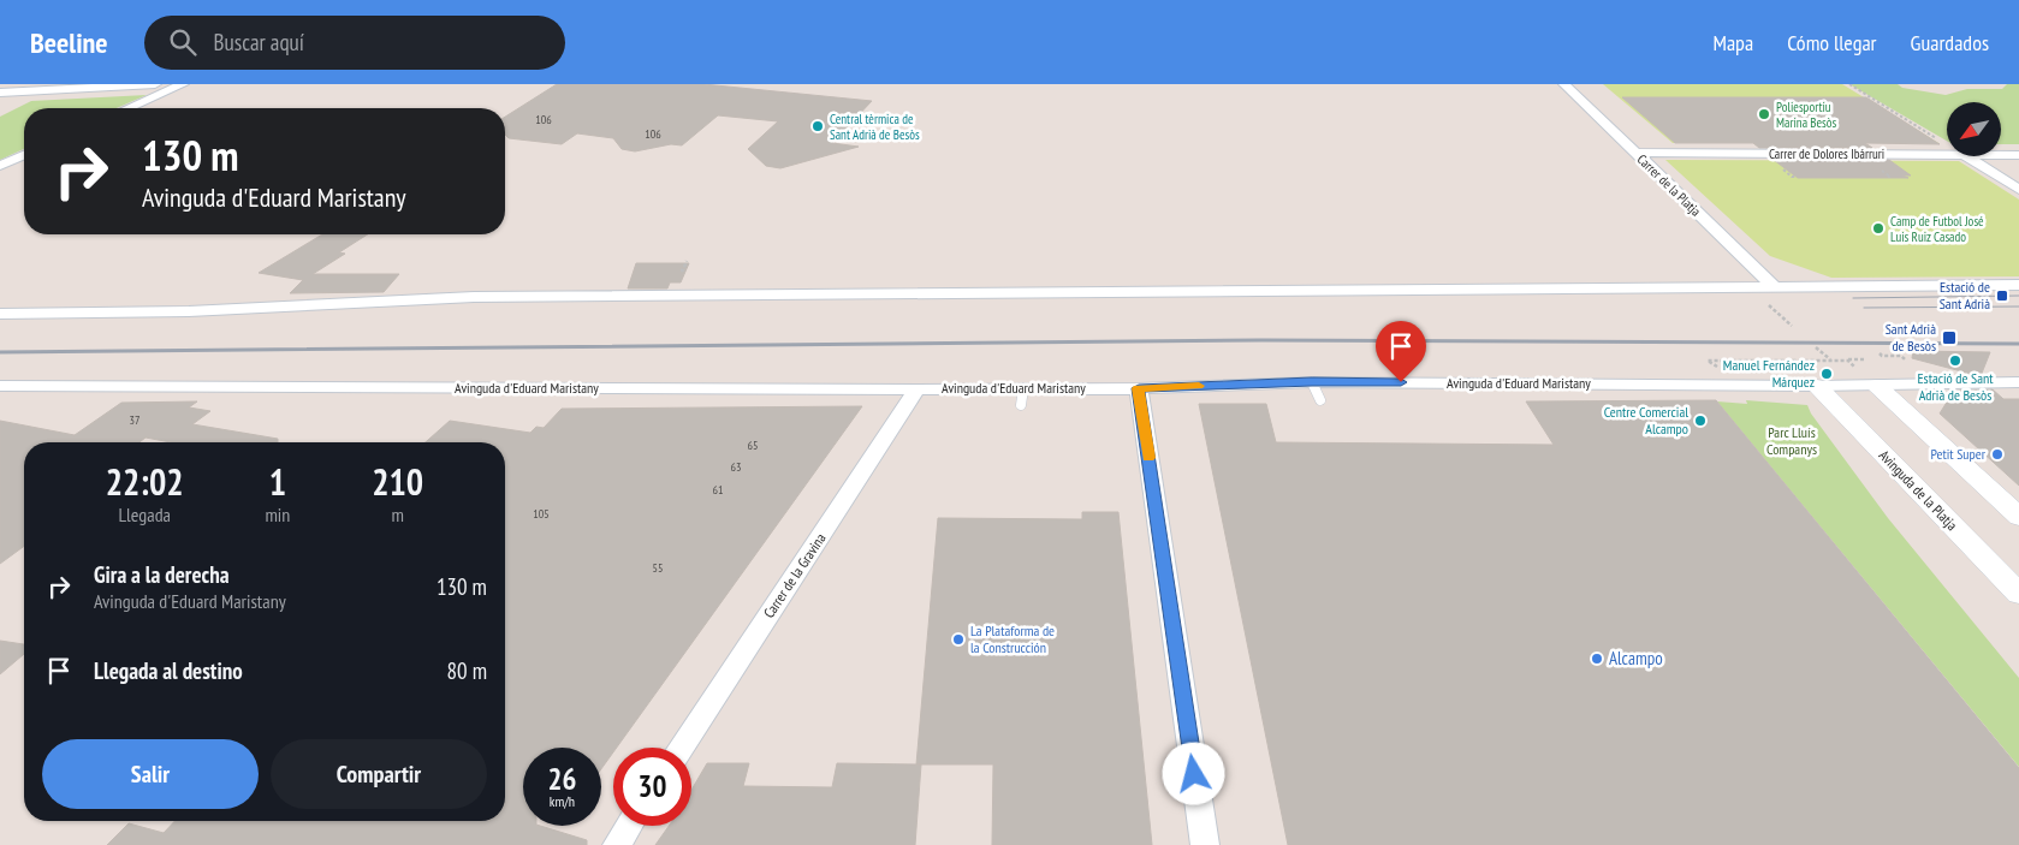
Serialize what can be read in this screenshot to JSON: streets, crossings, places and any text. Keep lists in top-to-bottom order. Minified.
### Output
{"streets":{"street":["Carrer de Dolores Ibárruri","Carrer de la Platja","Avinguda d'Eduard Maristany","Avinguda de la Platja","Carrer de la Gravina"]},"crossings":[["Carrer de Dolores Ibárruri","Carrer de la Platja"],["Avinguda d'Eduard Maristany","Avinguda de la Platja"],["Avinguda d'Eduard Maristany","Carrer de la Gravina"]],"parks":["Parc Lluís Companys"],"places":{"other":["Poliesportiu Marina Besòs","Central tèrmica de Sant Adrià de Besòs","Camp de Futbol José Luis Ruiz Casado","Estació de Sant Adrià de Besòs","Manuel Fernández Márquez","Centre Comercial Alcampo","Petit Super","La Plataforma de la Construcción","Alcampo"],"transit":["Estació de Sant Adrià","Sant Adrià de Besòs"]},"house_numbers":["106","106","37","65","63","61","105","55"],"north":"bottom left","page":{"header":"Beeline","search":"Buscar aquí","nav":["Mapa","Cómo llegar","Guardados"],"turn":["130 m","Avinguda d'Eduard Maristany"],"eta":["22:02","Llegada","1","min","210","m"],"list":[{"name":"Gira a la derecha","note":"Avinguda d'Eduard Maristany","value":"130 m"},{"name":"Llegada al destino","value":"80 m"}],"buttons":["Salir","Compartir"],"speed":"26 km/h","limit":"30"}}
